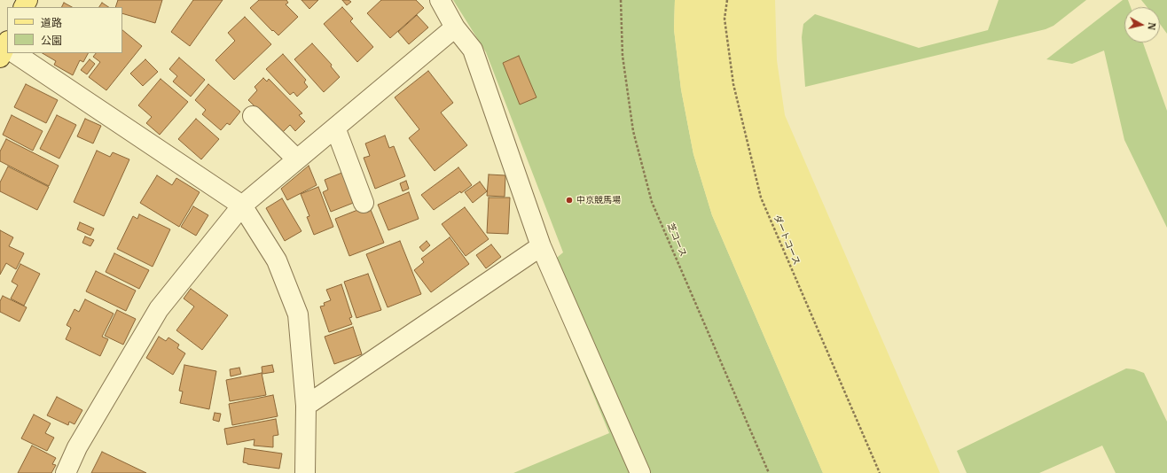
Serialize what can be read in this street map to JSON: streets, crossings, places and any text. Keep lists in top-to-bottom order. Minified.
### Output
{"streets":{"path":["芝コース","ダートコース"]},"places":["中京競馬場"],"legend":["道路","公園"],"north":"right"}
